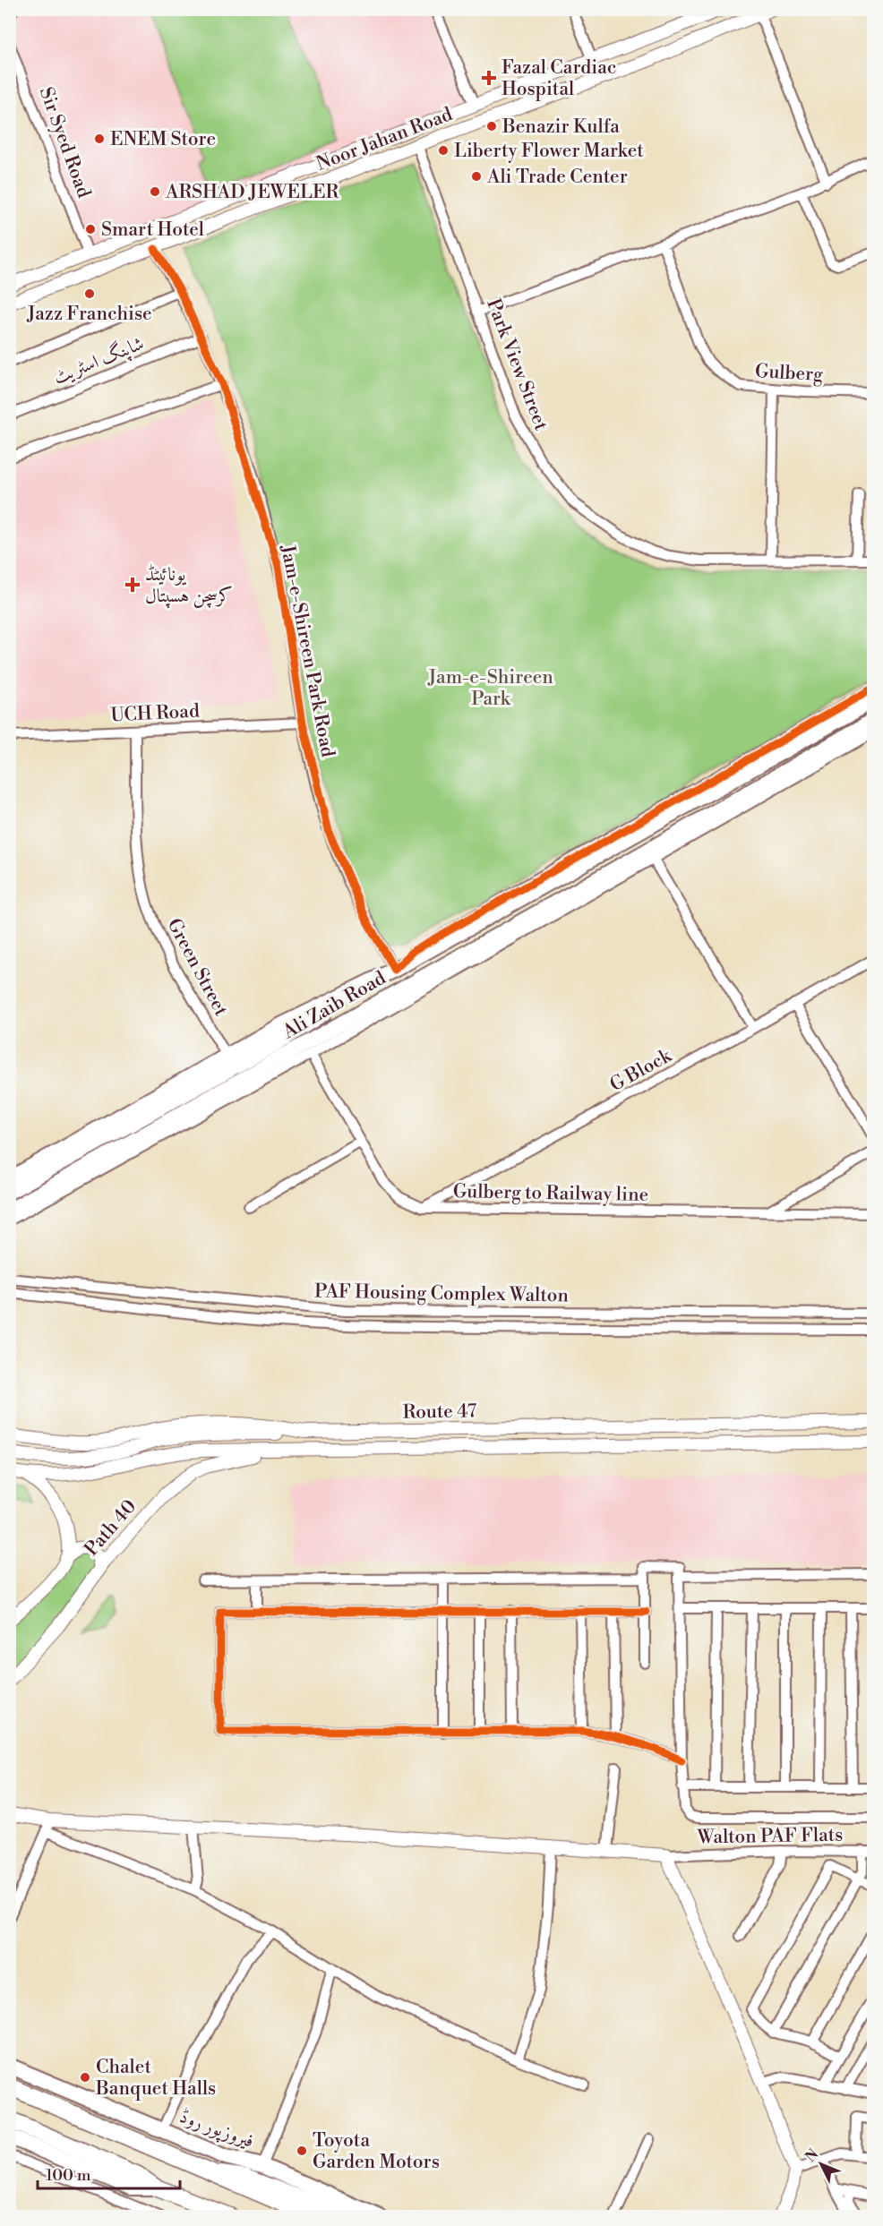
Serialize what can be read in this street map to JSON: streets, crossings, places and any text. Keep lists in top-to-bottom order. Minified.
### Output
{"streets":{"main road":["Ali Zaib Road","فیروزپور روڈ"],"street":["Noor Jahan Road","Sir Syed Road","شاپنگ اسٹریٹ","Park View Street","Gulberg","Jam-e-Shireen Park Road","UCH Road","Green Street","G Block","Gulberg to Railway line","PAF Housing Complex Walton","Route 47","Path 40","Walton PAF Flats"]},"crossings":[["Noor Jahan Road","Sir Syed Road"],["Noor Jahan Road","Park View Street"],["Noor Jahan Road","Jam-e-Shireen Park Road"],["شاپنگ اسٹریٹ","Jam-e-Shireen Park Road"],["Jam-e-Shireen Park Road","UCH Road"],["Jam-e-Shireen Park Road","Ali Zaib Road"],["UCH Road","Green Street"],["Green Street","Ali Zaib Road"],["G Block","Gulberg to Railway line"],["Route 47","Path 40"]],"parks":["Jam-e-Shireen Park"],"places":{"health":["Fazal Cardiac Hospital","یونائیٹڈ کرسچن ہسپتال"],"other":["Benazir Kulfa","ENEM Store","Liberty Flower Market","Ali Trade Center","ARSHAD JEWELER","Smart Hotel","Jazz Franchise","Chalet Banquet Halls","Toyota Garden Motors"]},"scale_bar":"100 m","north":"top left"}
